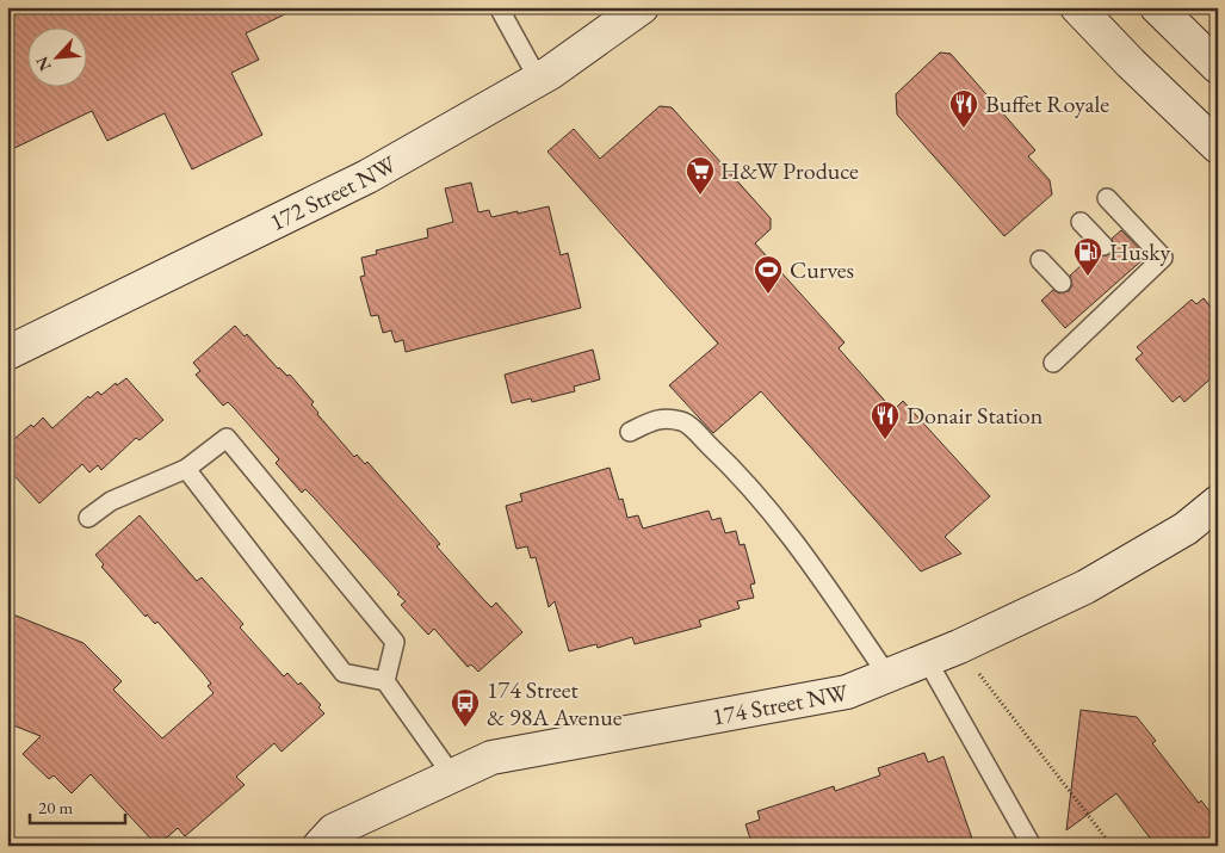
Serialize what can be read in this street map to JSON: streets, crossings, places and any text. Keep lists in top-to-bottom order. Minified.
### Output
{"streets":{"street":["172 Street NW","174 Street NW"]},"places":{"restaurant":["Buffet Royale","Donair Station"],"supermarket":["H&W Produce"],"fuel station":["Husky"],"sports":["Curves"],"bus stop":["174 Street & 98A Avenue"]},"scale_bar":"20 m","north":"bottom left"}
